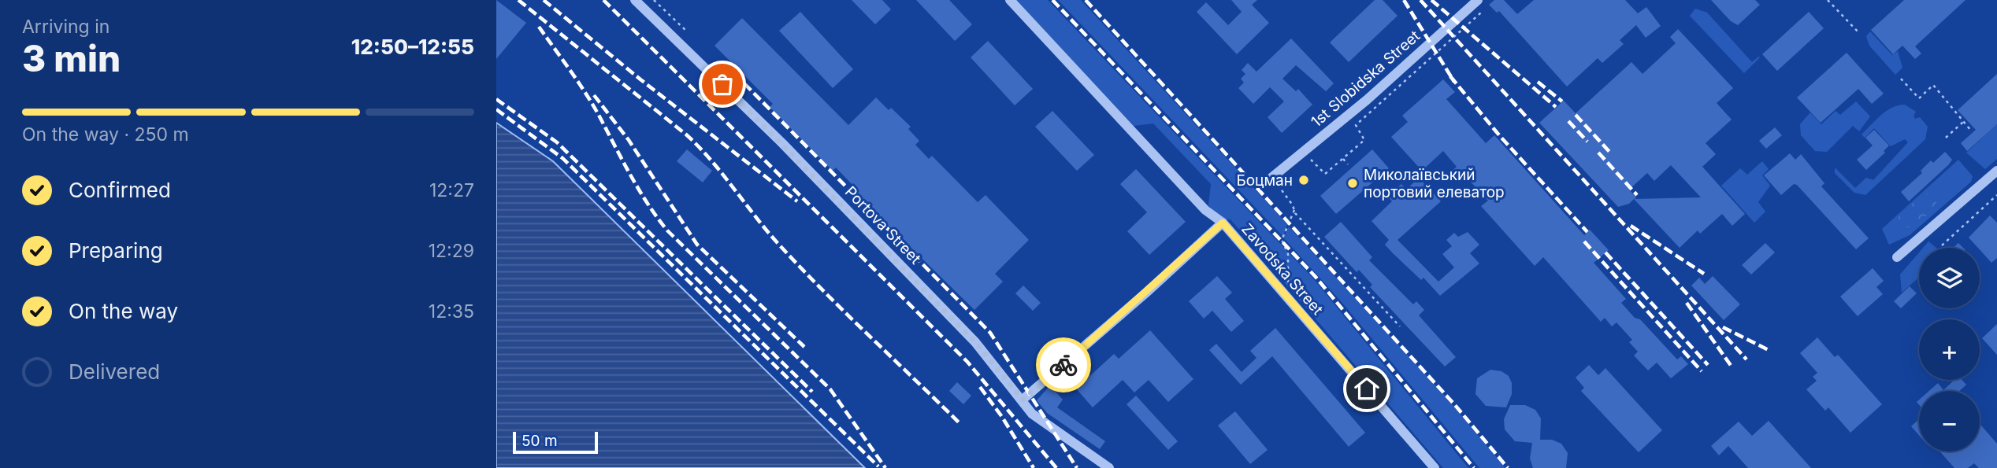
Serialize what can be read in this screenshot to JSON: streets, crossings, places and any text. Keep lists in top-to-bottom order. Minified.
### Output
{"streets":{"street":["1st Slobidska Street","Portova Street","Zavodska Street"]},"places":["Боцман","Миколаївський портовий елеватор"],"scale_bar":"50 m","page":{"heading":["3 min","Arriving in","12:50–12:55"],"bar":"On the way · 250 m","list":[["Confirmed","12:27"],["Preparing","12:29"],["On the way","12:35"],"Delivered"],"map_buttons":["+","−"],"scale":"50 m"}}
